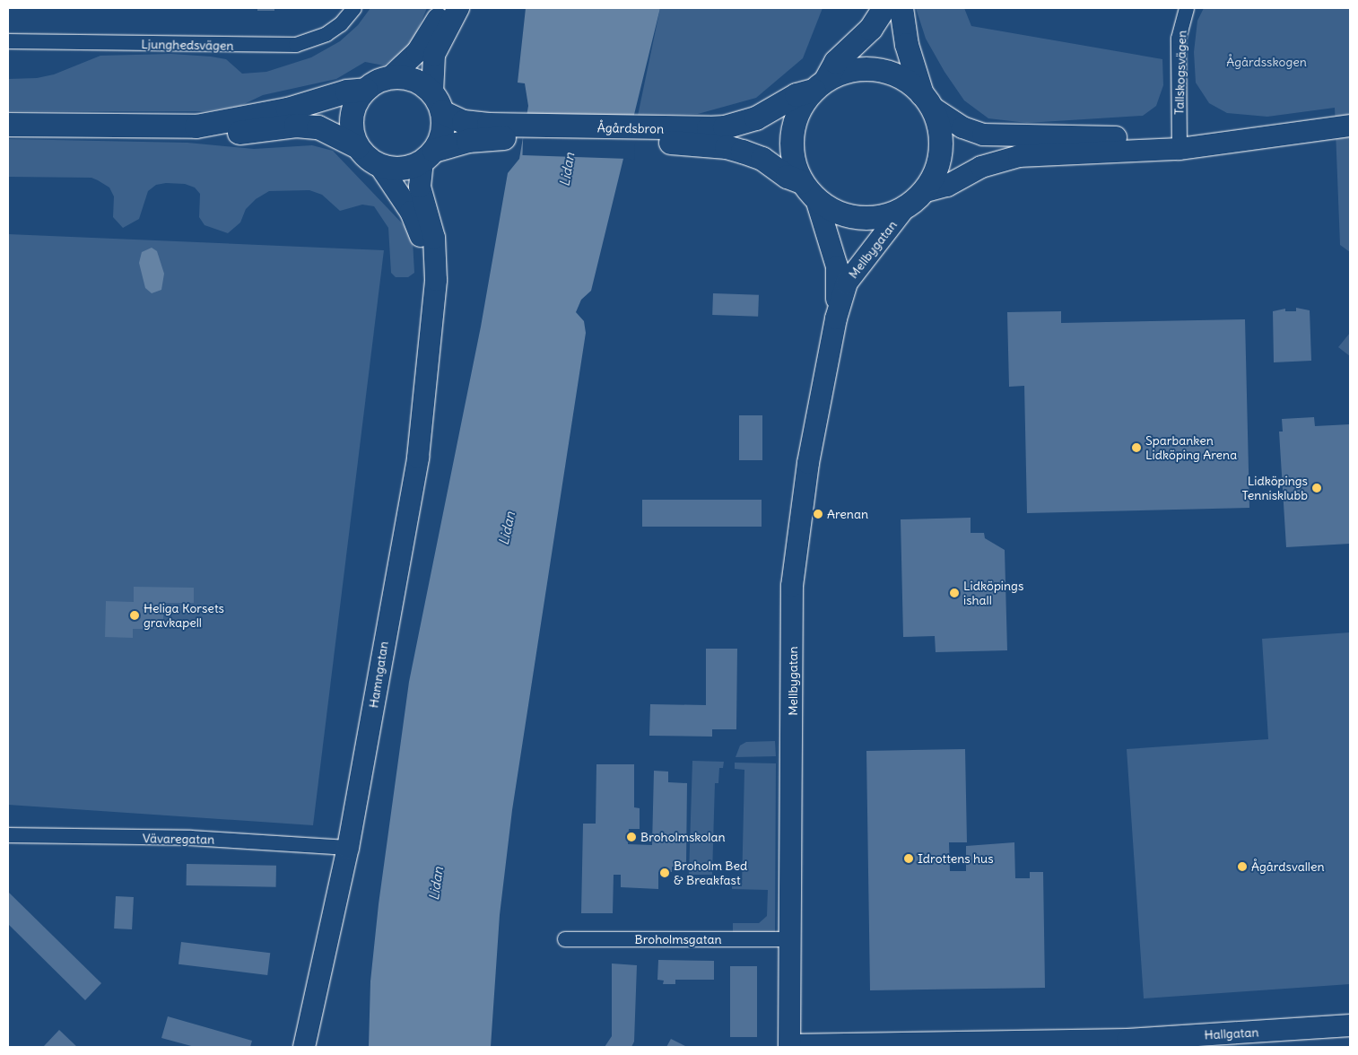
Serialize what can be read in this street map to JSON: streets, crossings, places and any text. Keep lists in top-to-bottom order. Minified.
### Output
{"streets":{"main road":["Ågårdsbron"],"street":["Ljunghedsvägen","Tallskogsvägen","Mellbygatan","Hamngatan","Vävaregatan","Broholmsgatan","Hallgatan"]},"crossings":[["Ågårdsbron","Mellbygatan"],["Mellbygatan","Broholmsgatan"],["Mellbygatan","Hallgatan"],["Hamngatan","Vävaregatan"]],"water":["Lidan"],"parks":["Ågårdsskogen"],"places":["Sparbanken Lidköping Arena","Lidköpings Tennisklubb","Arenan","Lidköpings ishall","Heliga Korsets gravkapell","Broholmskolan","Idrottens hus","Ågårdsvallen","Broholm Bed & Breakfast"]}
